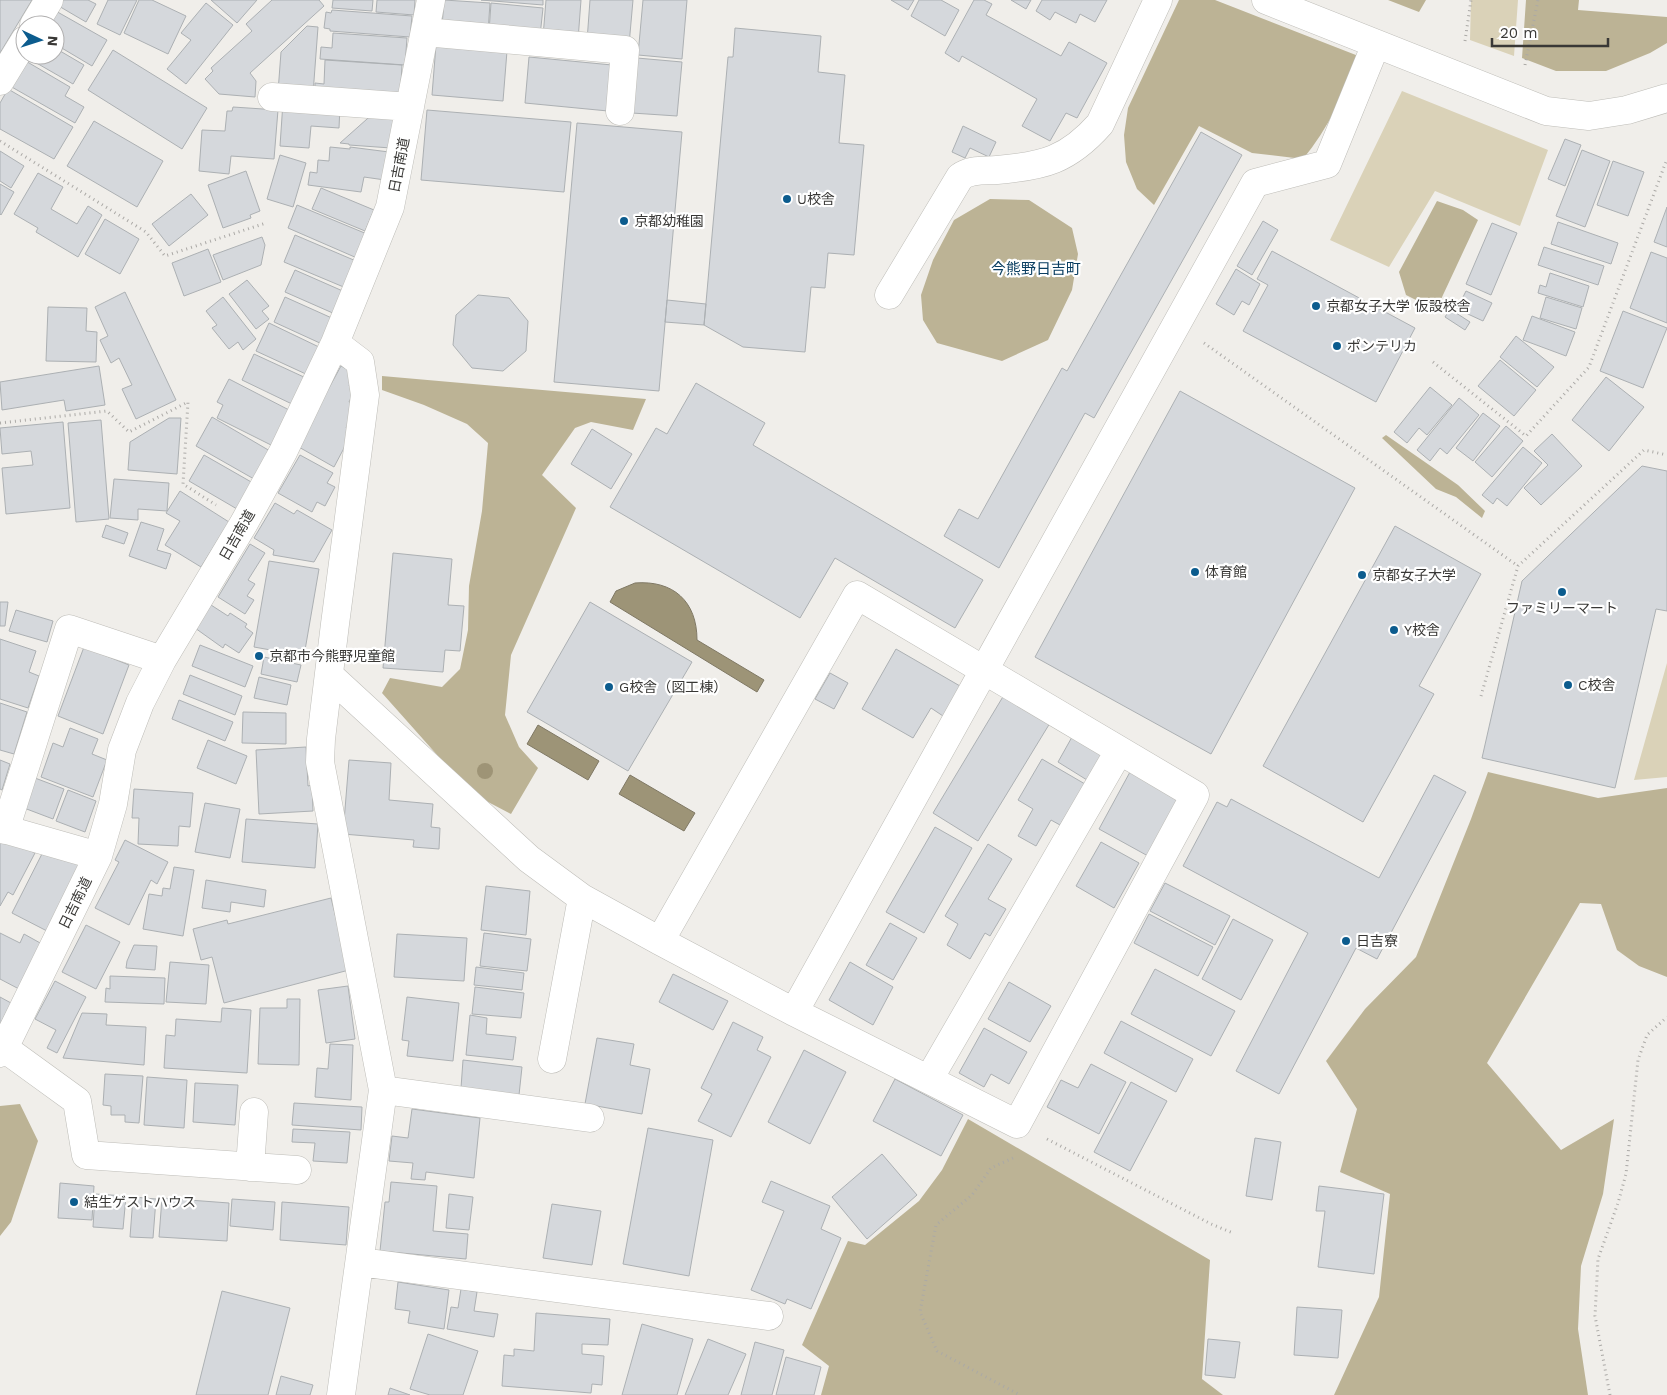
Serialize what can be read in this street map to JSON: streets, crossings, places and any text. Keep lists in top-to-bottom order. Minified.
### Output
{"streets":{"street":["日吉南道"]},"districts":["今熊野日吉町"],"places":["U校舎","京都幼稚園","京都女子大学 仮設校舎","ポンテリカ","体育館","京都女子大学","ファミリーマート","Y校舎","京都市今熊野児童館","C校舎","G校舎（図工棟）","日吉寮","結生ゲストハウス"],"scale_bar":"20 m","north":"right"}
